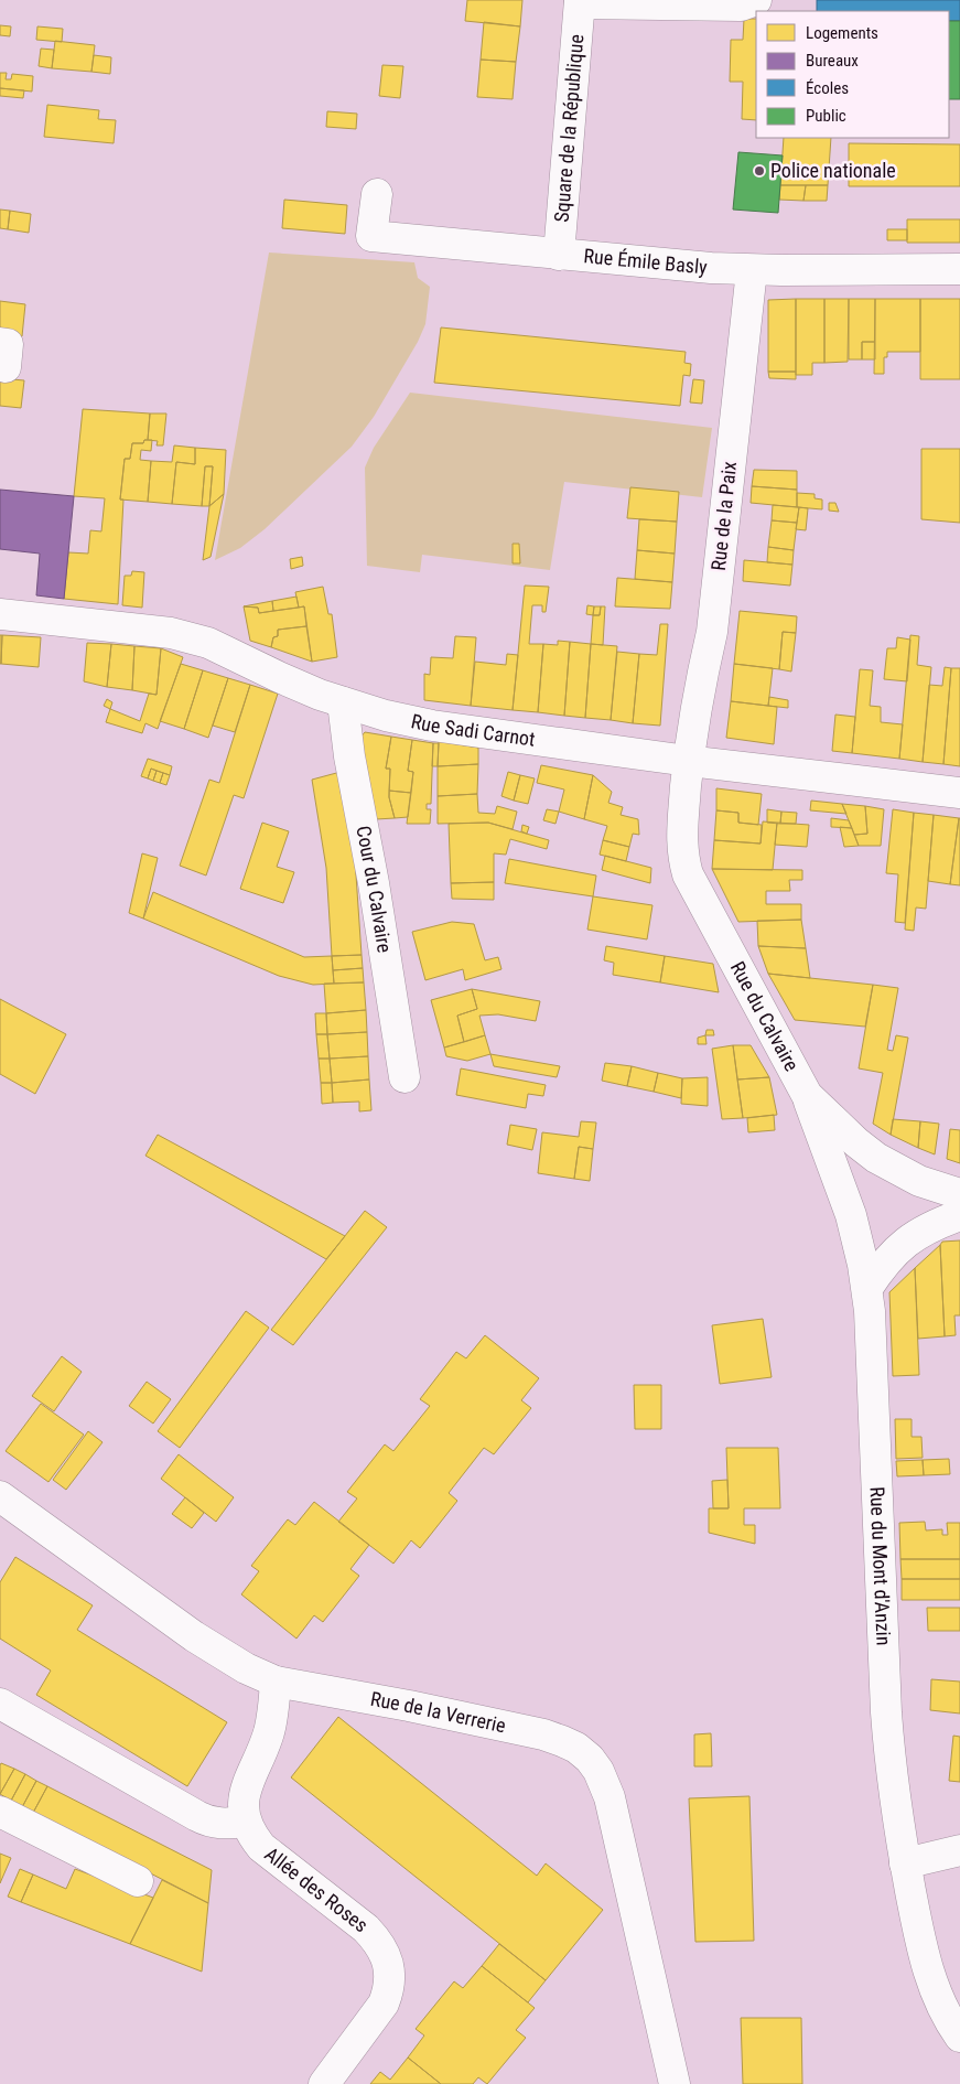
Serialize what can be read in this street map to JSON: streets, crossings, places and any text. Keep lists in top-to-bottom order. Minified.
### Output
{"streets":{"street":["Square de la République","Rue Émile Basly","Rue de la Paix","Rue Sadi Carnot","Cour du Calvaire","Rue du Calvaire","Rue du Mont d'Anzin","Rue de la Verrerie","Allée des Roses"]},"crossings":[["Square de la République","Rue Émile Basly"],["Rue Émile Basly","Rue de la Paix"],["Rue de la Paix","Rue Sadi Carnot"],["Rue de la Paix","Rue du Calvaire"],["Rue Sadi Carnot","Cour du Calvaire"],["Rue Sadi Carnot","Rue du Calvaire"],["Rue du Calvaire","Rue du Mont d'Anzin"]],"places":["Police nationale"],"legend":["Logements","Bureaux","Écoles","Public"]}
